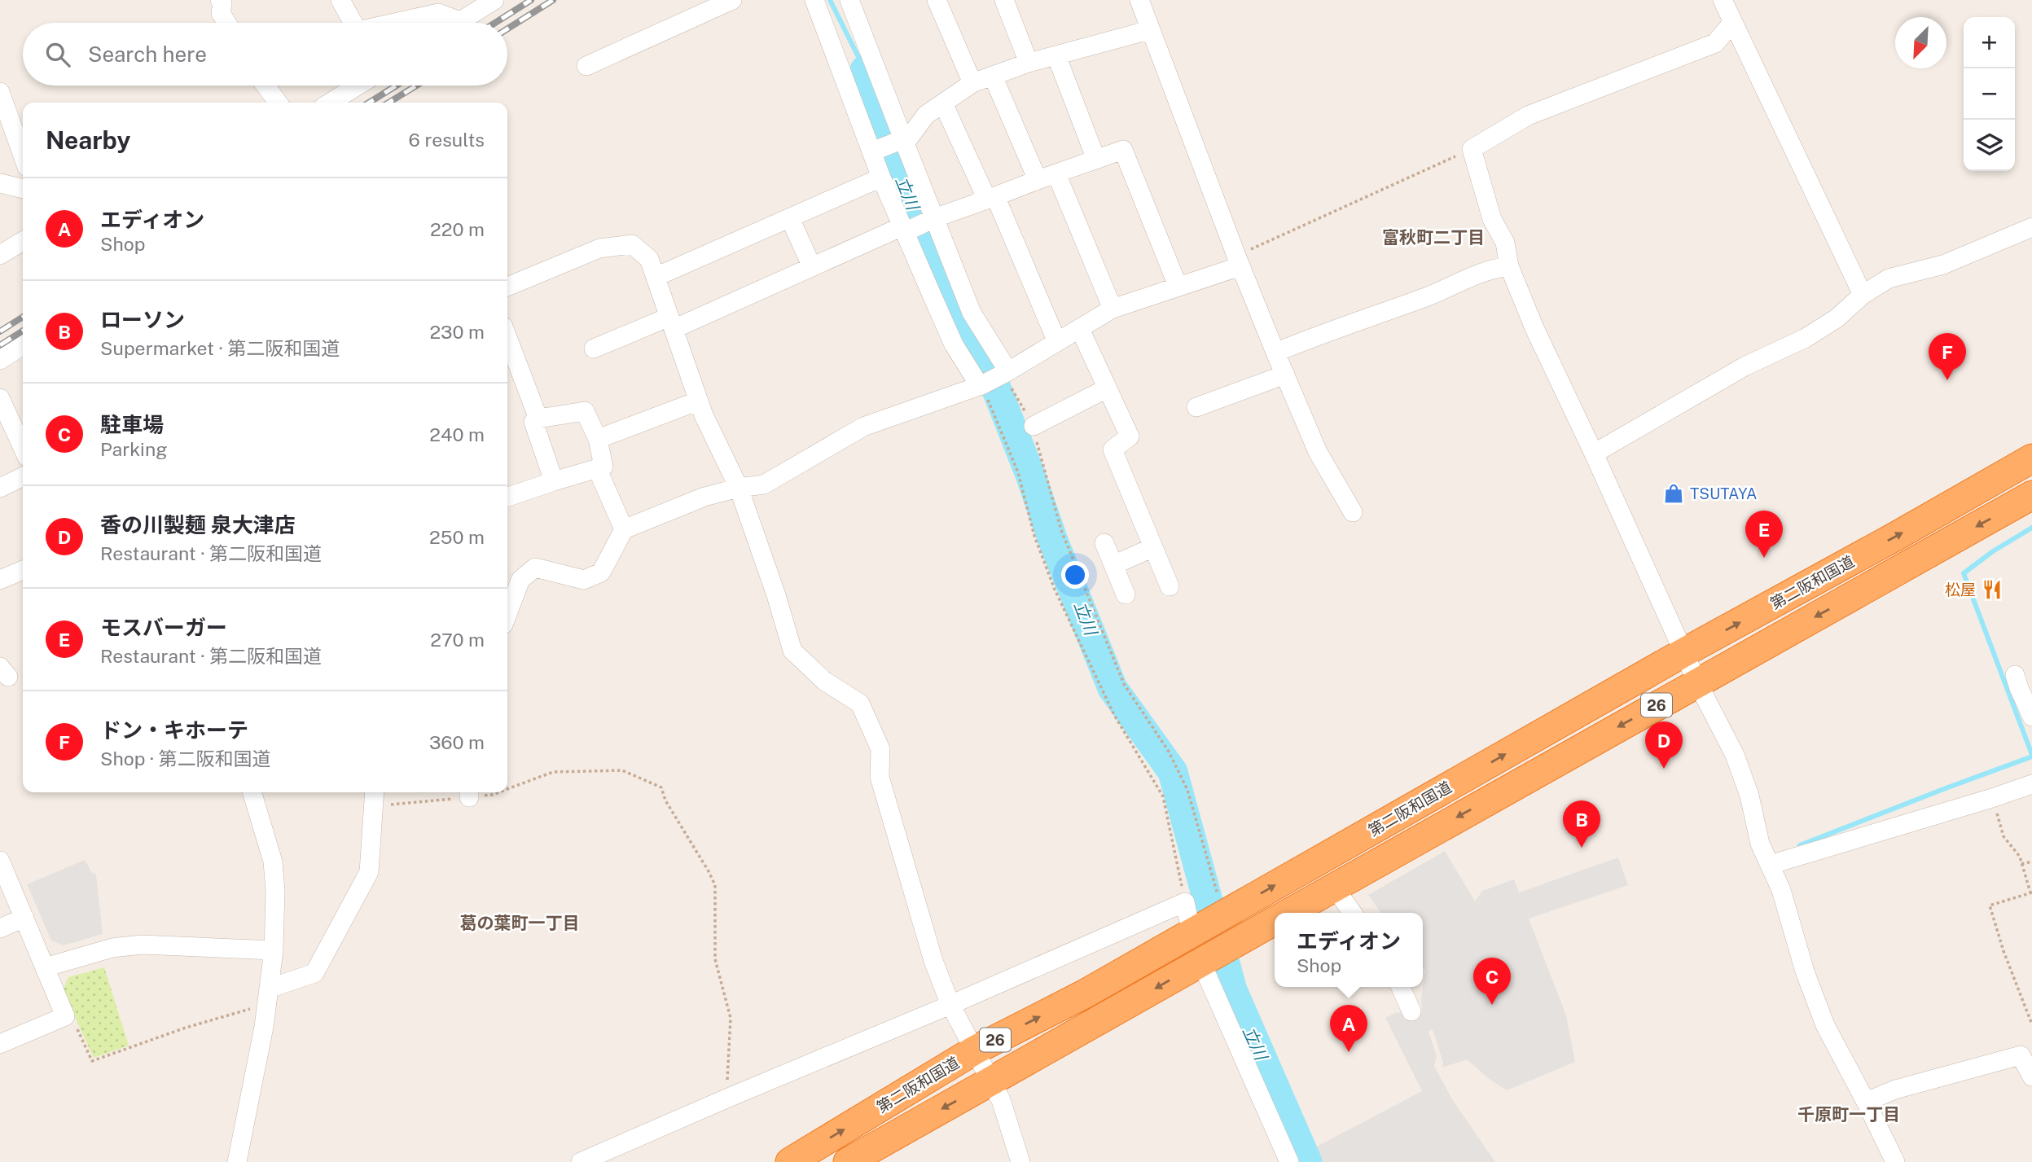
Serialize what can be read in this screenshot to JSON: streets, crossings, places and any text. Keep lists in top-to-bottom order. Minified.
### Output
{"streets":{"highway":["第二阪和国道","26"]},"districts":["富秋町二丁目","葛の葉町一丁目","千原町一丁目"],"water":["立川"],"places":{"shop":["TSUTAYA"],"restaurant":["松屋"]},"north":"bottom left","page":{"map_buttons":["+","−"],"search":"Search here","heading":["Nearby","6 results"],"list":[{"mark":"A","name":"エディオン","note":"Shop","value":"220 m"},{"mark":"B","name":"ローソン","note":"Supermarket · 第二阪和国道","value":"230 m"},{"mark":"C","name":"駐車場","note":"Parking","value":"240 m"},{"mark":"D","name":"香の川製麺 泉大津店","note":"Restaurant · 第二阪和国道","value":"250 m"},{"mark":"E","name":"モスバーガー","note":"Restaurant · 第二阪和国道","value":"270 m"},{"mark":"F","name":"ドン・キホーテ","note":"Shop · 第二阪和国道","value":"360 m"}],"pins":["F","E","D","B","C","A"],"popup":["エディオン","Shop"]}}
